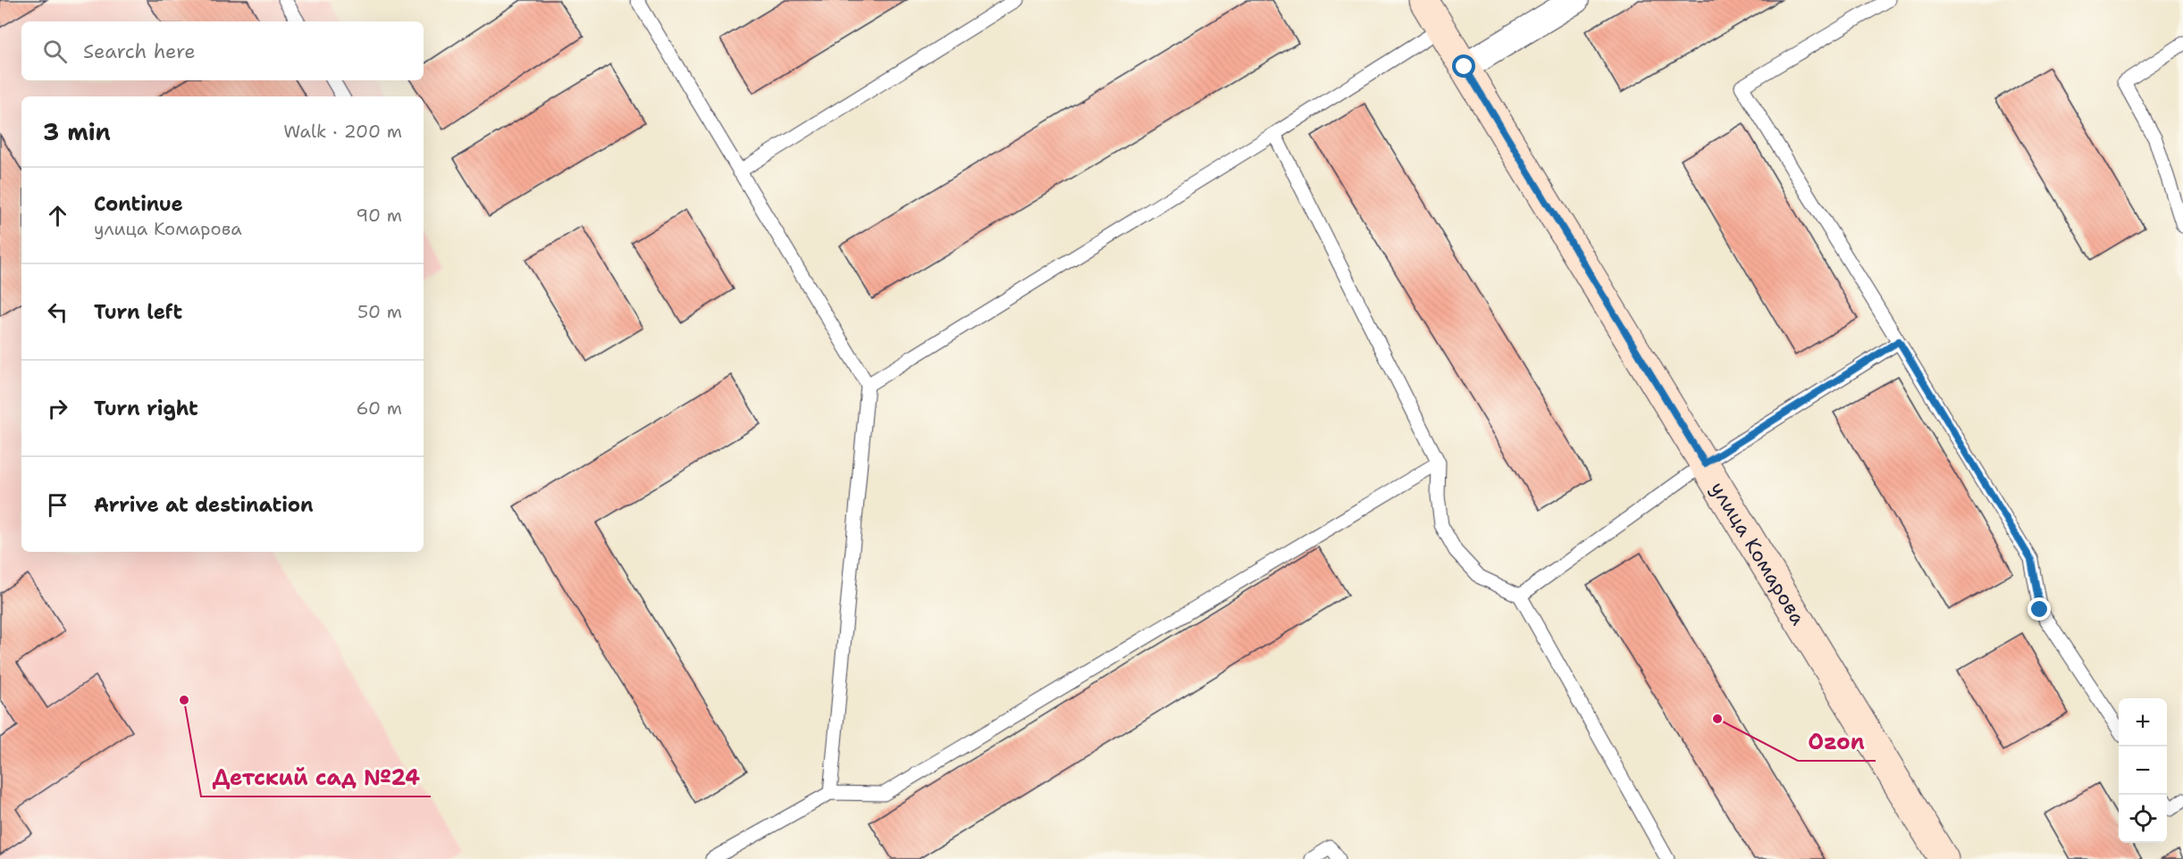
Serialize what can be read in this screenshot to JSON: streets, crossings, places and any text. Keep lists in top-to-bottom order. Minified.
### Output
{"streets":{"street":["улица Комарова"]},"places":["Детский сад №24","Ozon"],"page":{"search":"Search here","heading":["3 min","Walk · 200 m"],"list":[["Continue","улица Комарова","90 m"],["Turn left","50 m"],["Turn right","60 m"],"Arrive at destination"],"map_buttons":["+","−"]}}
